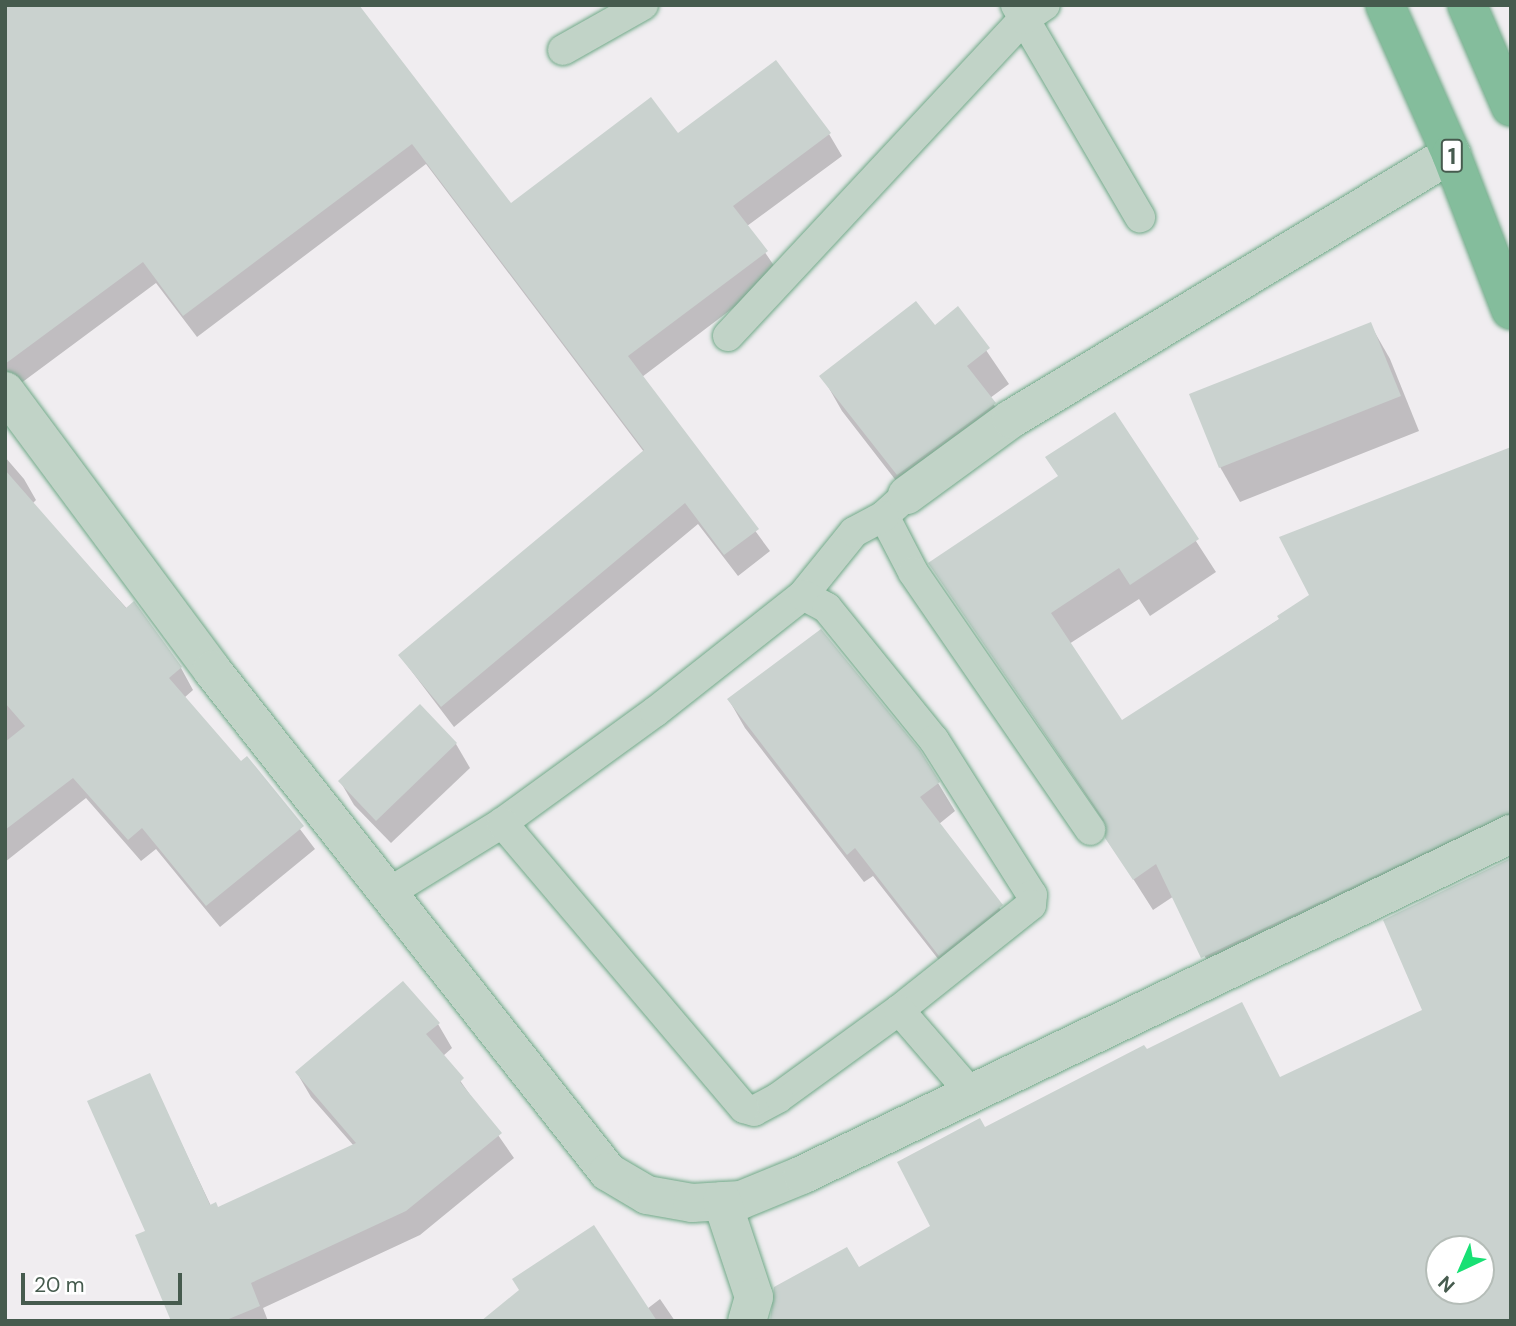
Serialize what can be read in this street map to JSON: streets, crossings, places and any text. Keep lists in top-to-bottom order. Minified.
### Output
{"streets":{"highway":["1"]},"scale_bar":"20 m","north":"bottom left"}
